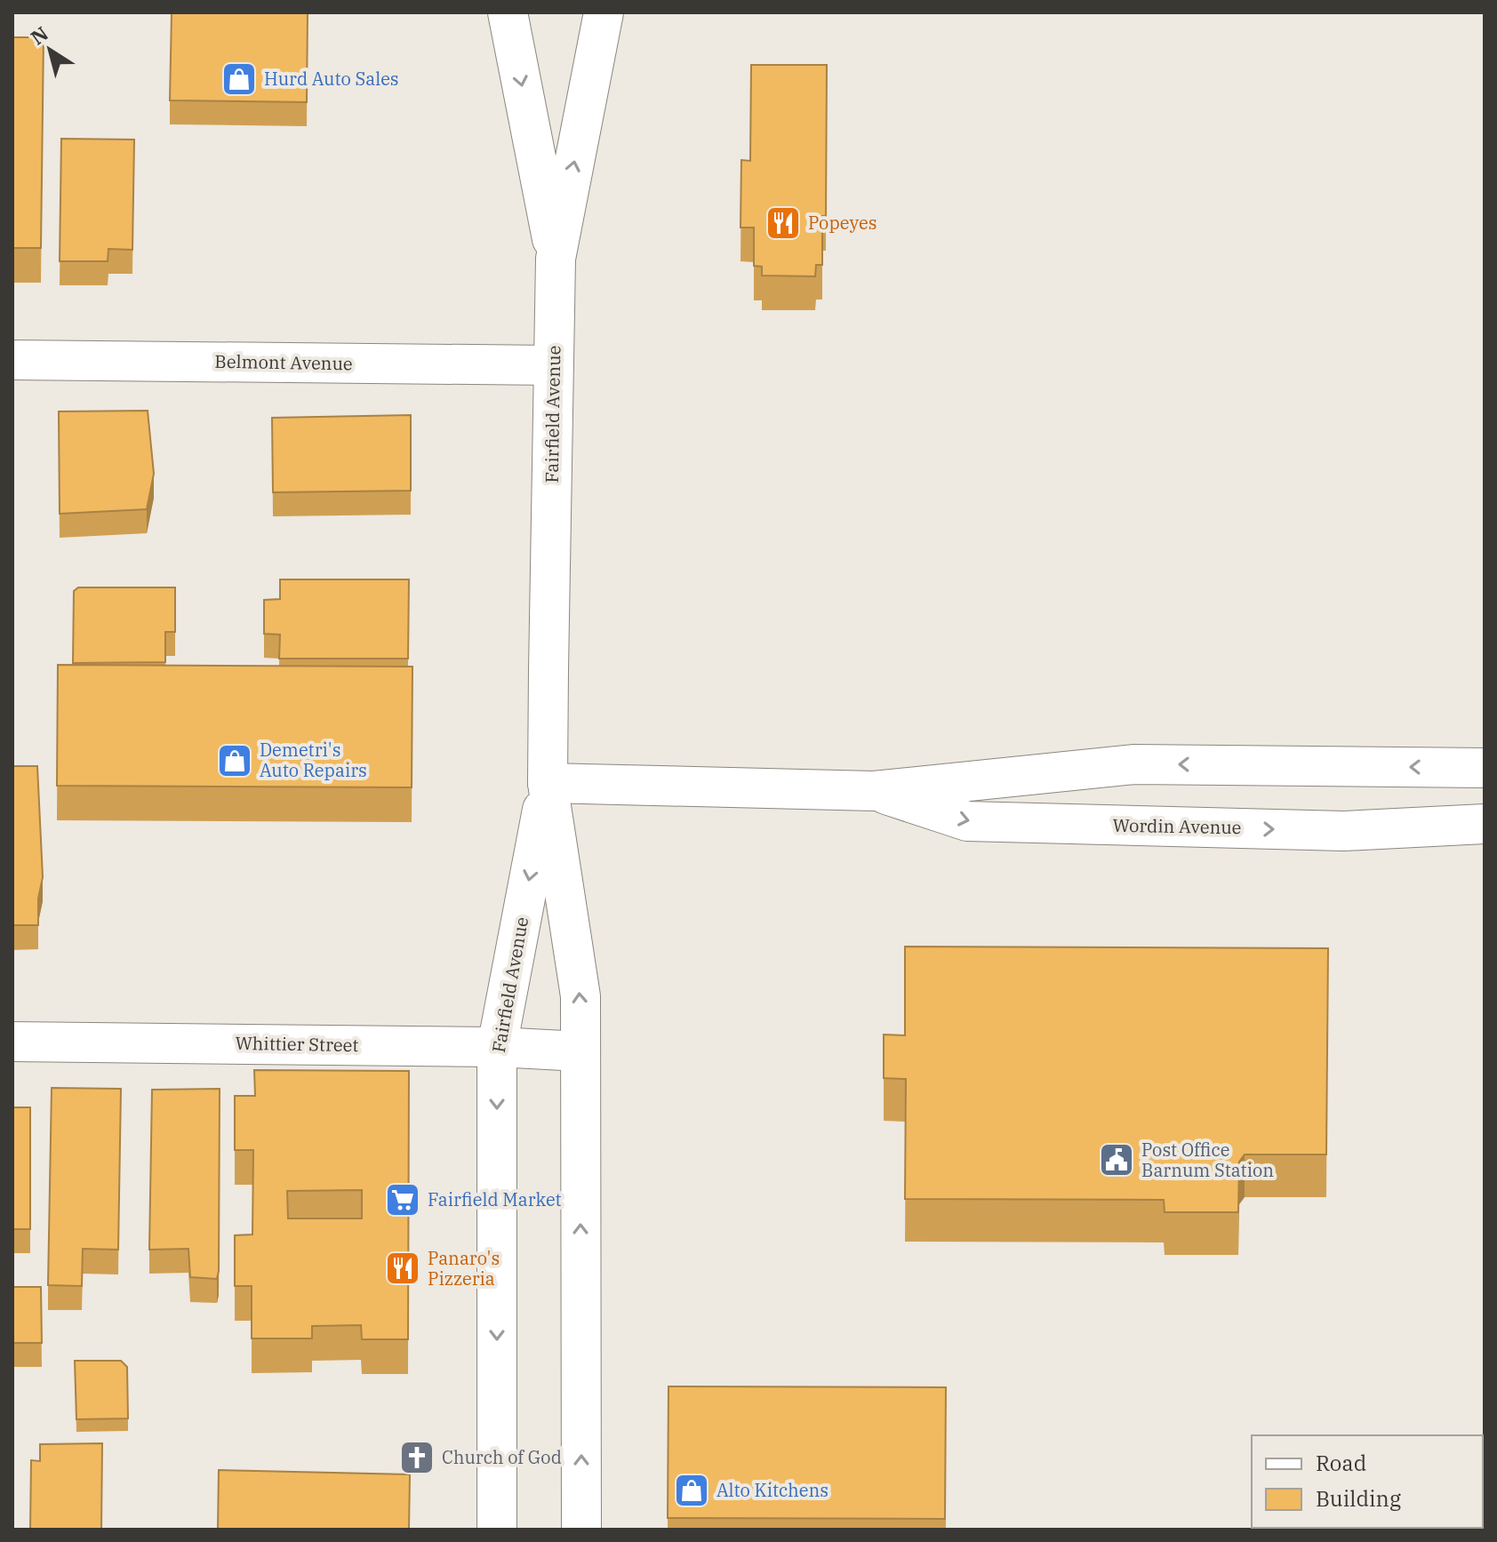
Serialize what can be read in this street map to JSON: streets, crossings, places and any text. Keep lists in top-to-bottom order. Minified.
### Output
{"streets":{"street":["Belmont Avenue","Fairfield Avenue","Wordin Avenue","Whittier Street"]},"crossings":[["Belmont Avenue","Fairfield Avenue"],["Fairfield Avenue","Wordin Avenue"],["Fairfield Avenue","Whittier Street"]],"places":{"shop":["Hurd Auto Sales","Demetri's Auto Repairs","Alto Kitchens"],"restaurant":["Popeyes","Panaro's Pizzeria"],"public building":["Post Office Barnum Station"],"supermarket":["Fairfield Market"],"church":["Church of God"]},"legend":["Road","Building"],"north":"top left"}
